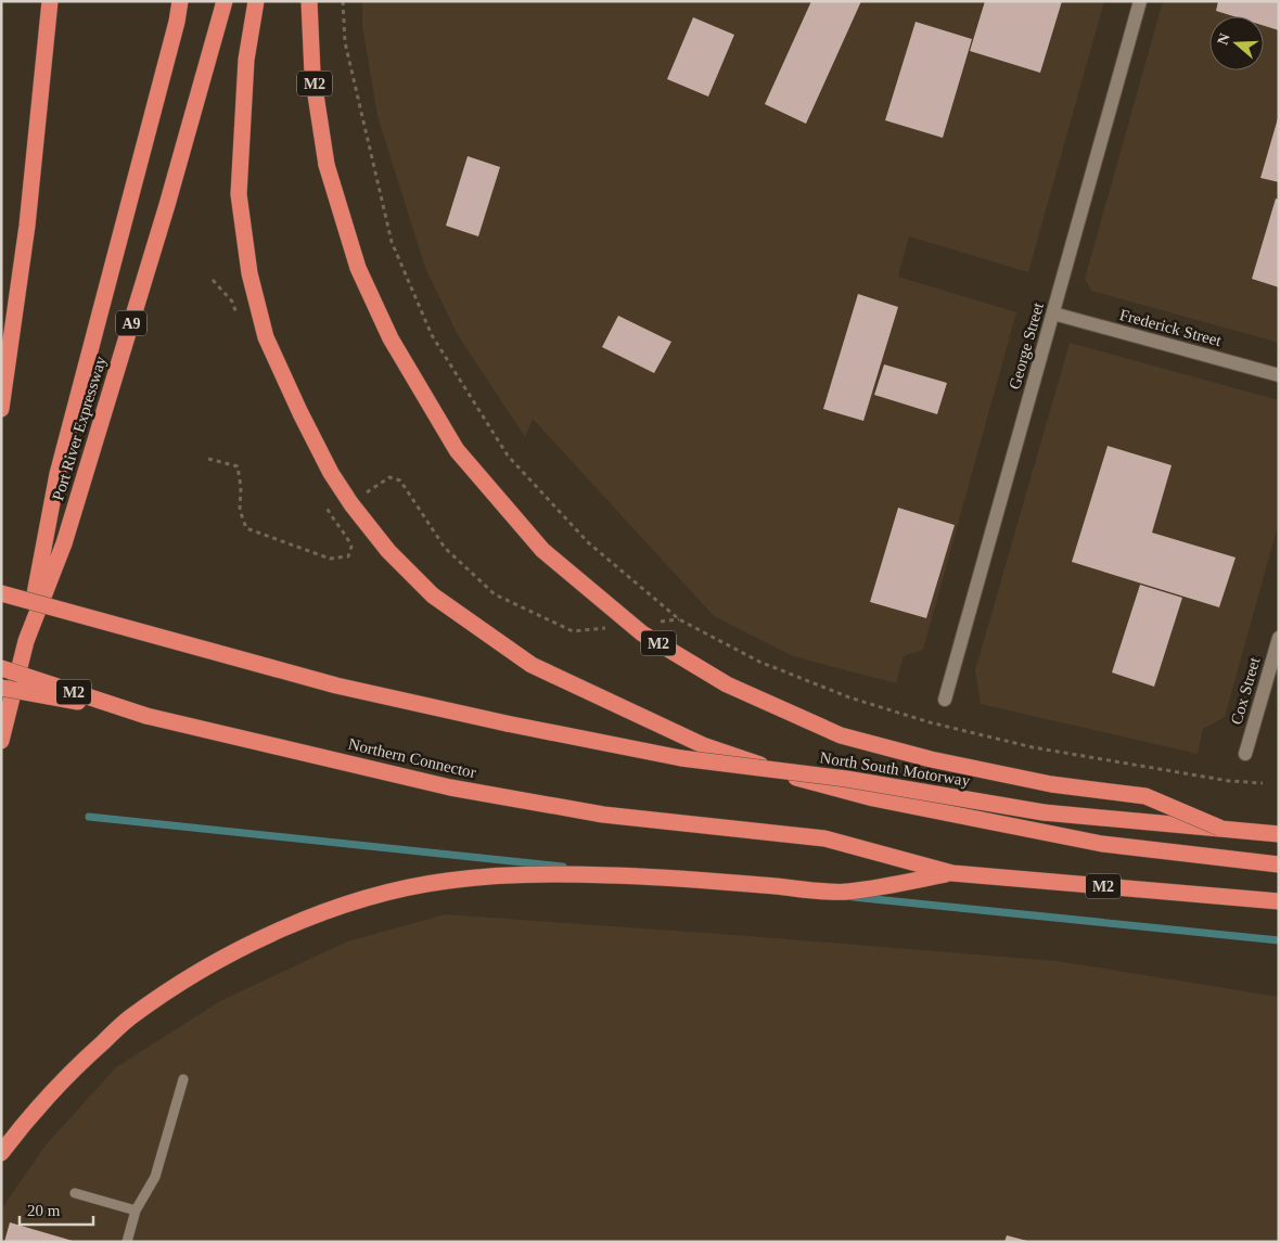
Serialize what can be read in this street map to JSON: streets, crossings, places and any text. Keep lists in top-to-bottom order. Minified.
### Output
{"streets":{"highway":["M2","A9","Port River Expressway","Northern Connector","North South Motorway"],"street":["Frederick Street","George Street","Cox Street"]},"crossings":[["M2","Northern Connector"],["M2","North South Motorway"],["Frederick Street","George Street"]],"scale_bar":"20 m","north":"left"}
